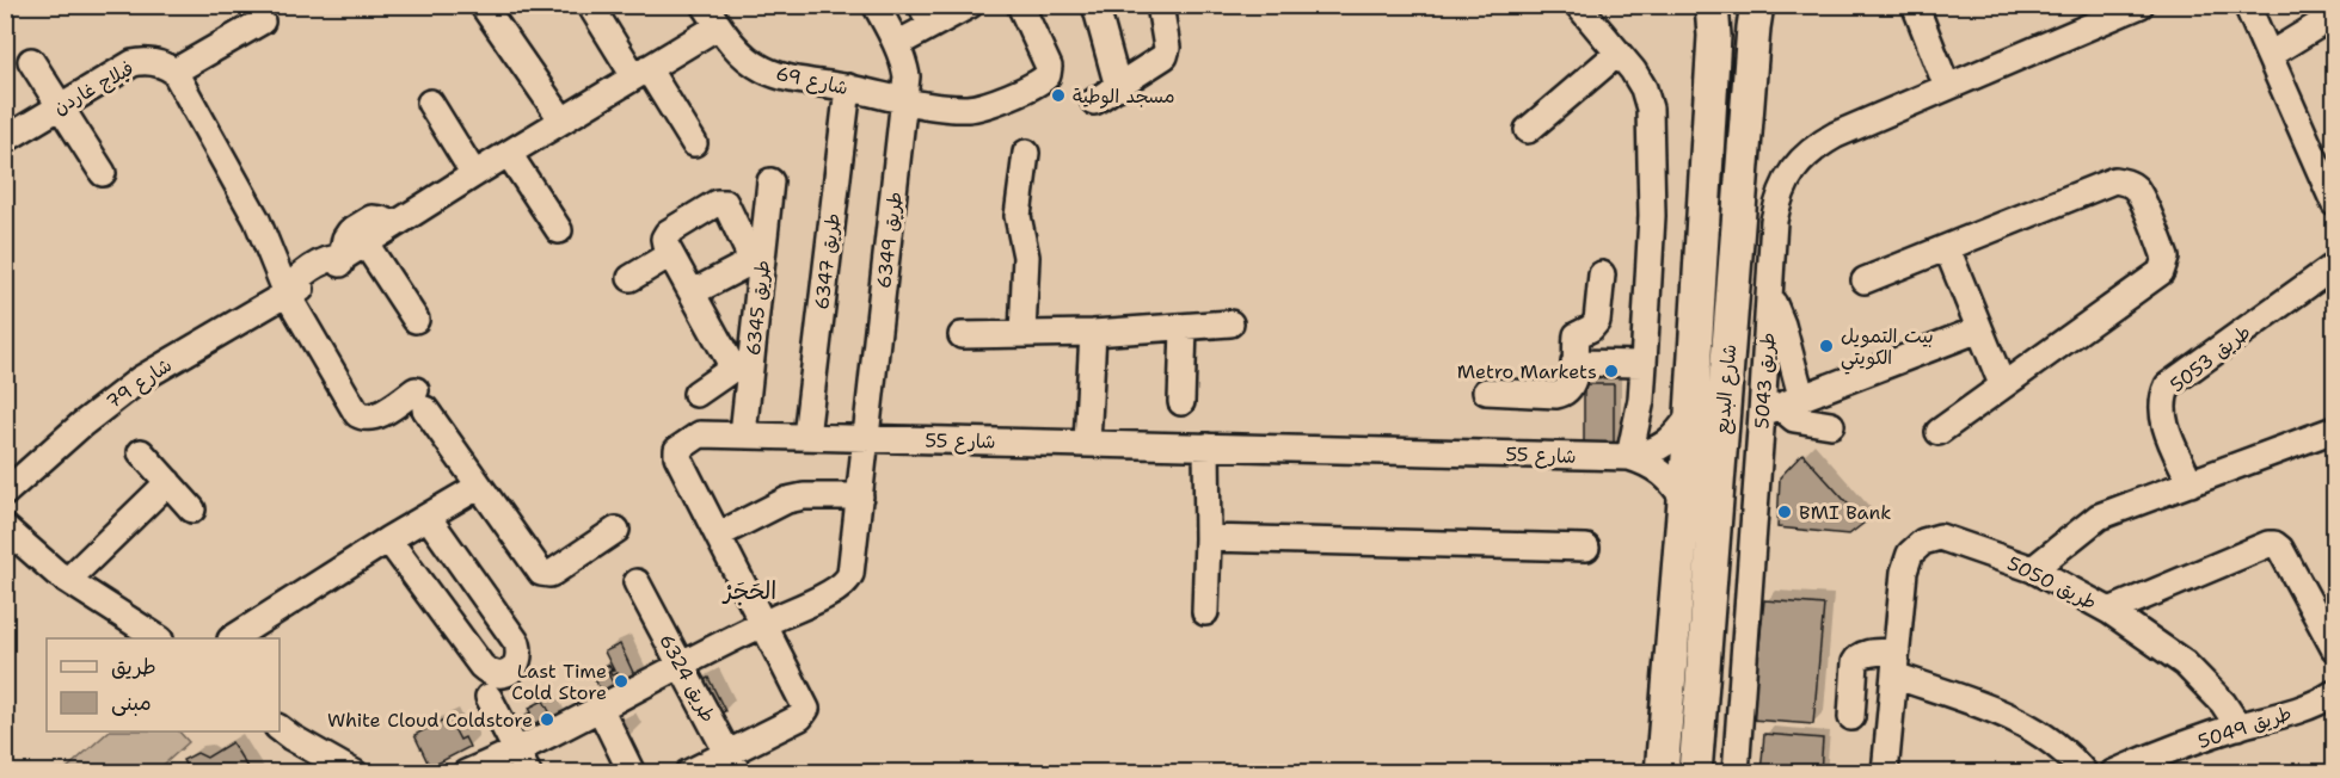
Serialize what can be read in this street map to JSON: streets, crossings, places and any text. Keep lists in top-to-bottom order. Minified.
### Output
{"streets":{"main road":["شارع البديع"],"street":["شارع 69","فيلاج غاردن","طريق 6349","طريق 6347","طريق 6345","طريق 5053","طريق 5043","شارع 79","شارع 55","طريق 5050","طريق 6324","طريق 5049"]},"crossings":[["شارع 69","طريق 6349"],["شارع 69","طريق 6347"],["طريق 6349","شارع 55"],["طريق 6347","شارع 55"],["طريق 6345","شارع 55"],["شارع البديع","شارع 55"],["طريق 5050","طريق 5049"]],"districts":["الحَجَرْ"],"places":["مسجد الوطية","بيت التمويل الكويتي","Metro Markets","BMI Bank","Last Time Cold Store","White Cloud Coldstore"],"legend":["طريق","مبنى"]}
